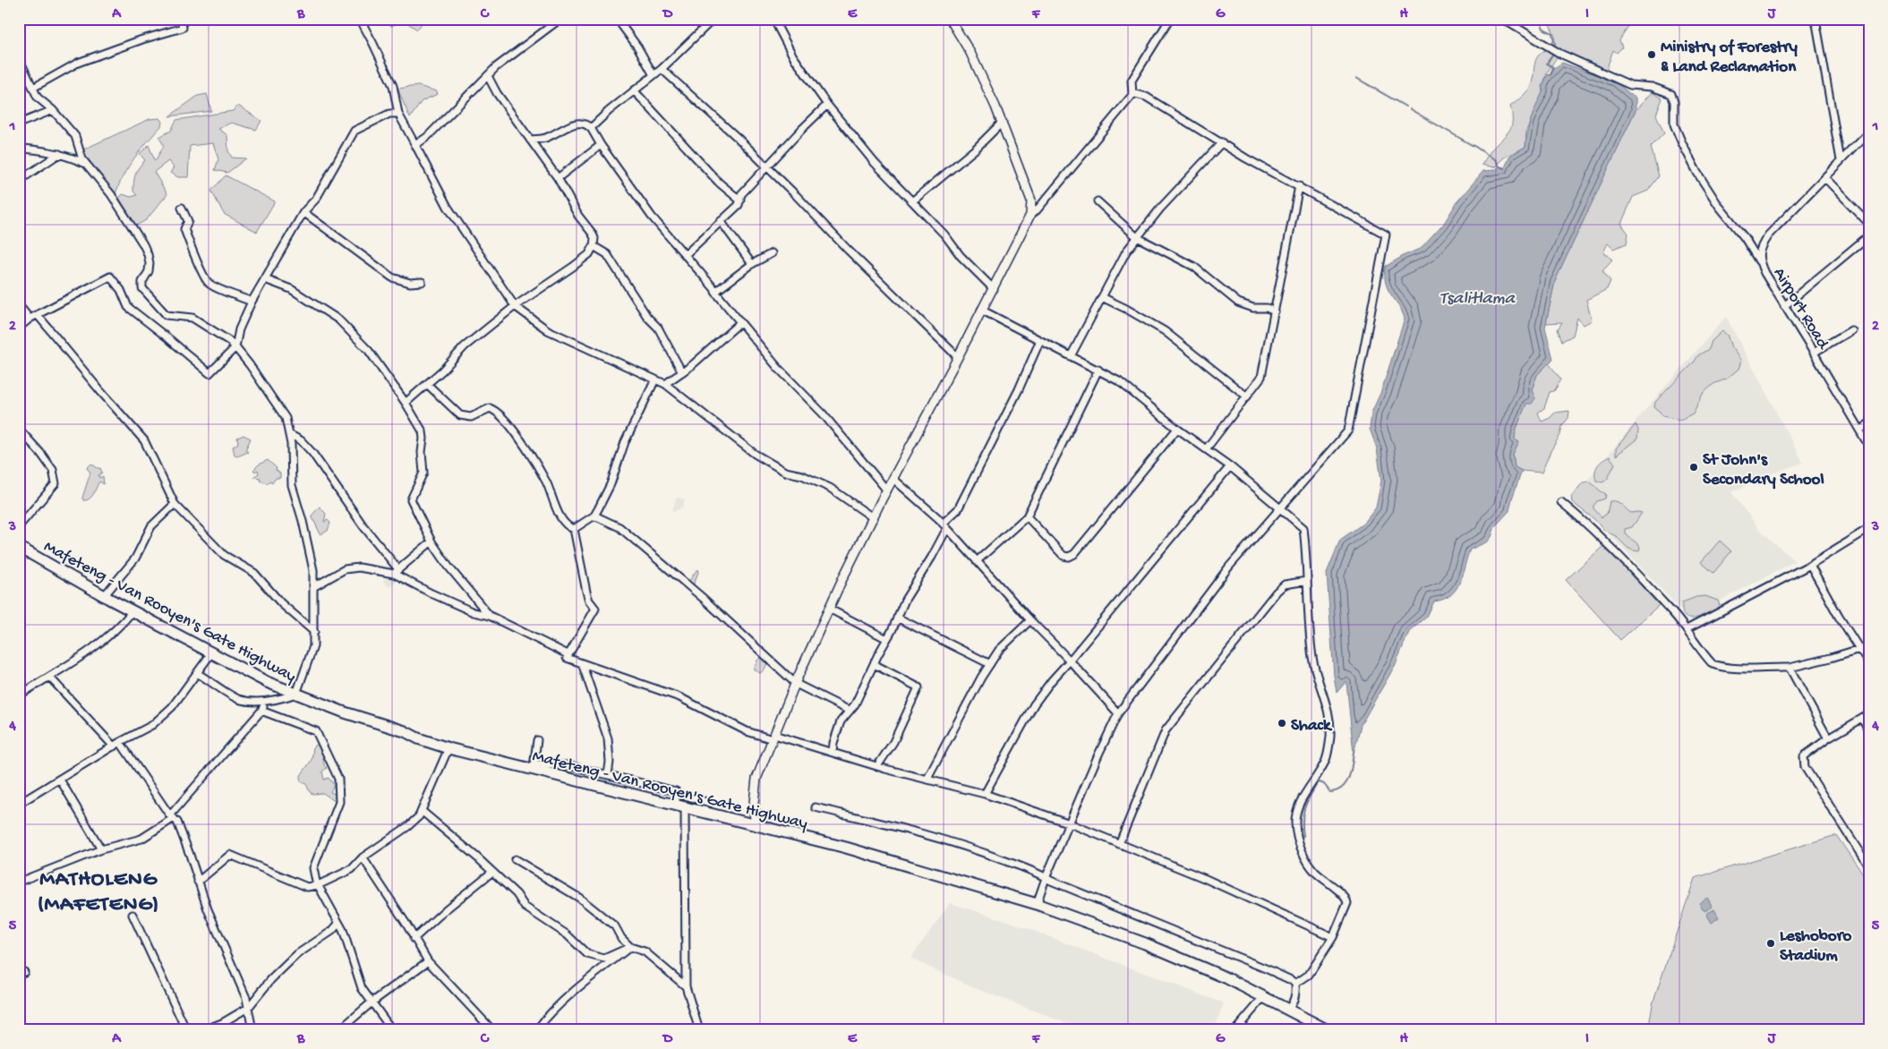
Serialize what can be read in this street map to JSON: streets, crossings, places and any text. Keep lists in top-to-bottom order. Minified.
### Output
{"streets":{"main road":["Mafeteng - Van Rooyen's Gate Highway"],"street":["Airport Road"]},"districts":["MATHOLENG (MAFETENG)"],"water":["Tsalitlama"],"places":["Ministry of Forestry & Land Reclamation","St John's Secondary School","Shack","Leshoboro Stadium"],"grid":{"columns":["A","B","C","D","E","F","G","H","I","J"],"rows":["1","2","3","4","5"]}}
